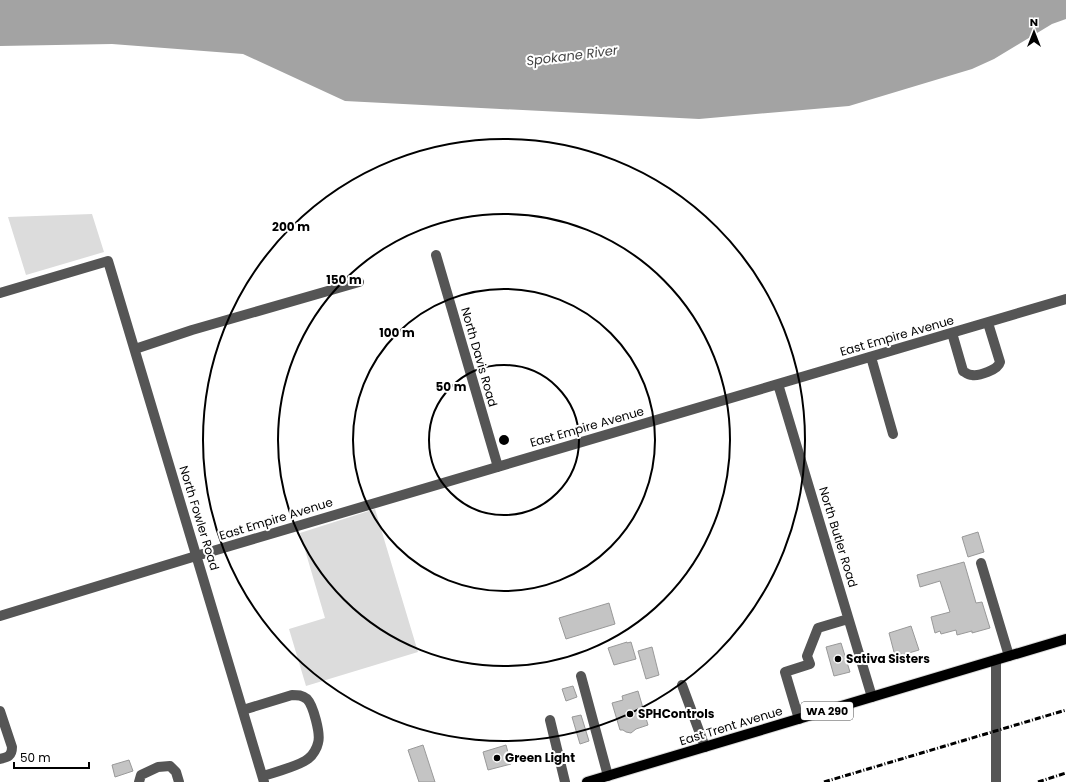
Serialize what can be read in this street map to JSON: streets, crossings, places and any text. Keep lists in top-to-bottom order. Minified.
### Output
{"streets":{"main road":["WA 290","East Trent Avenue"],"street":["East Empire Avenue","North Davis Road","North Fowler Road","North Butler Road"]},"crossings":[["East Empire Avenue","North Davis Road"],["East Empire Avenue","North Fowler Road"],["East Empire Avenue","North Butler Road"],["North Butler Road","East Trent Avenue"]],"water":["Spokane River"],"places":["Sativa Sisters","SPHControls","Green Light"],"scale_bar":"50 m","north":"top","rings":["200 m","150 m","100 m","50 m"]}
